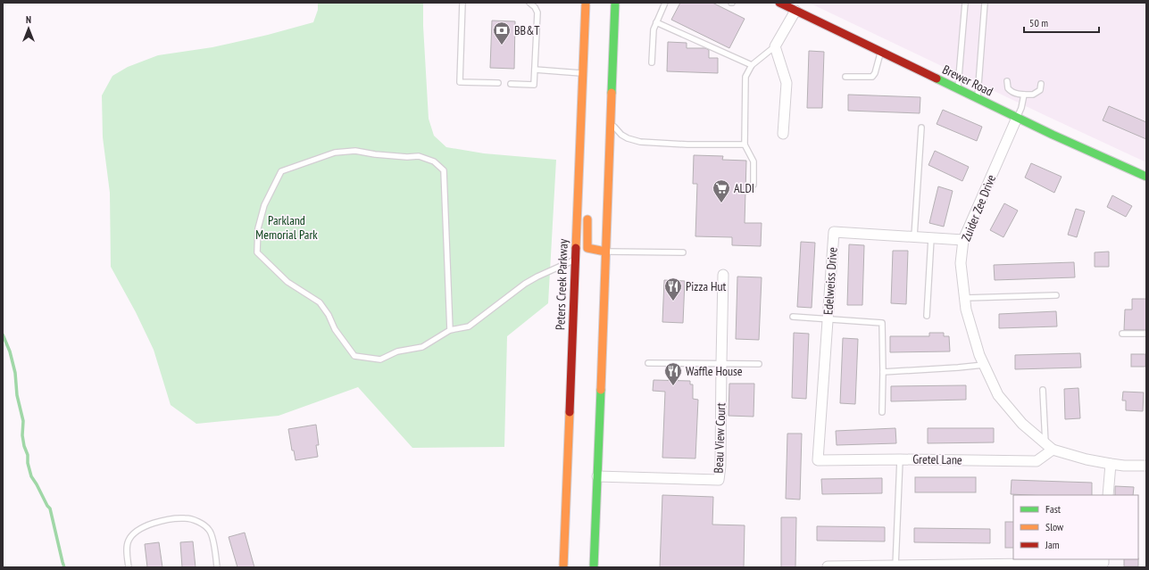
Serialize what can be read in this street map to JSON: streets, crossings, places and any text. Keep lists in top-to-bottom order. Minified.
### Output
{"streets":{"main road":["Brewer Road","Peters Creek Parkway"],"street":["Zuider Zee Drive","Edelweiss Drive","Beau View Court","Gretel Lane"]},"crossings":[["Brewer Road","Zuider Zee Drive"],["Zuider Zee Drive","Edelweiss Drive"],["Zuider Zee Drive","Gretel Lane"],["Edelweiss Drive","Gretel Lane"]],"parks":["Parkland Memorial Park"],"places":{"bank":["BB&T"],"supermarket":["ALDI"],"restaurant":["Pizza Hut","Waffle House"]},"legend":["Fast","Slow","Jam"],"scale_bar":"50 m","north":"top"}
